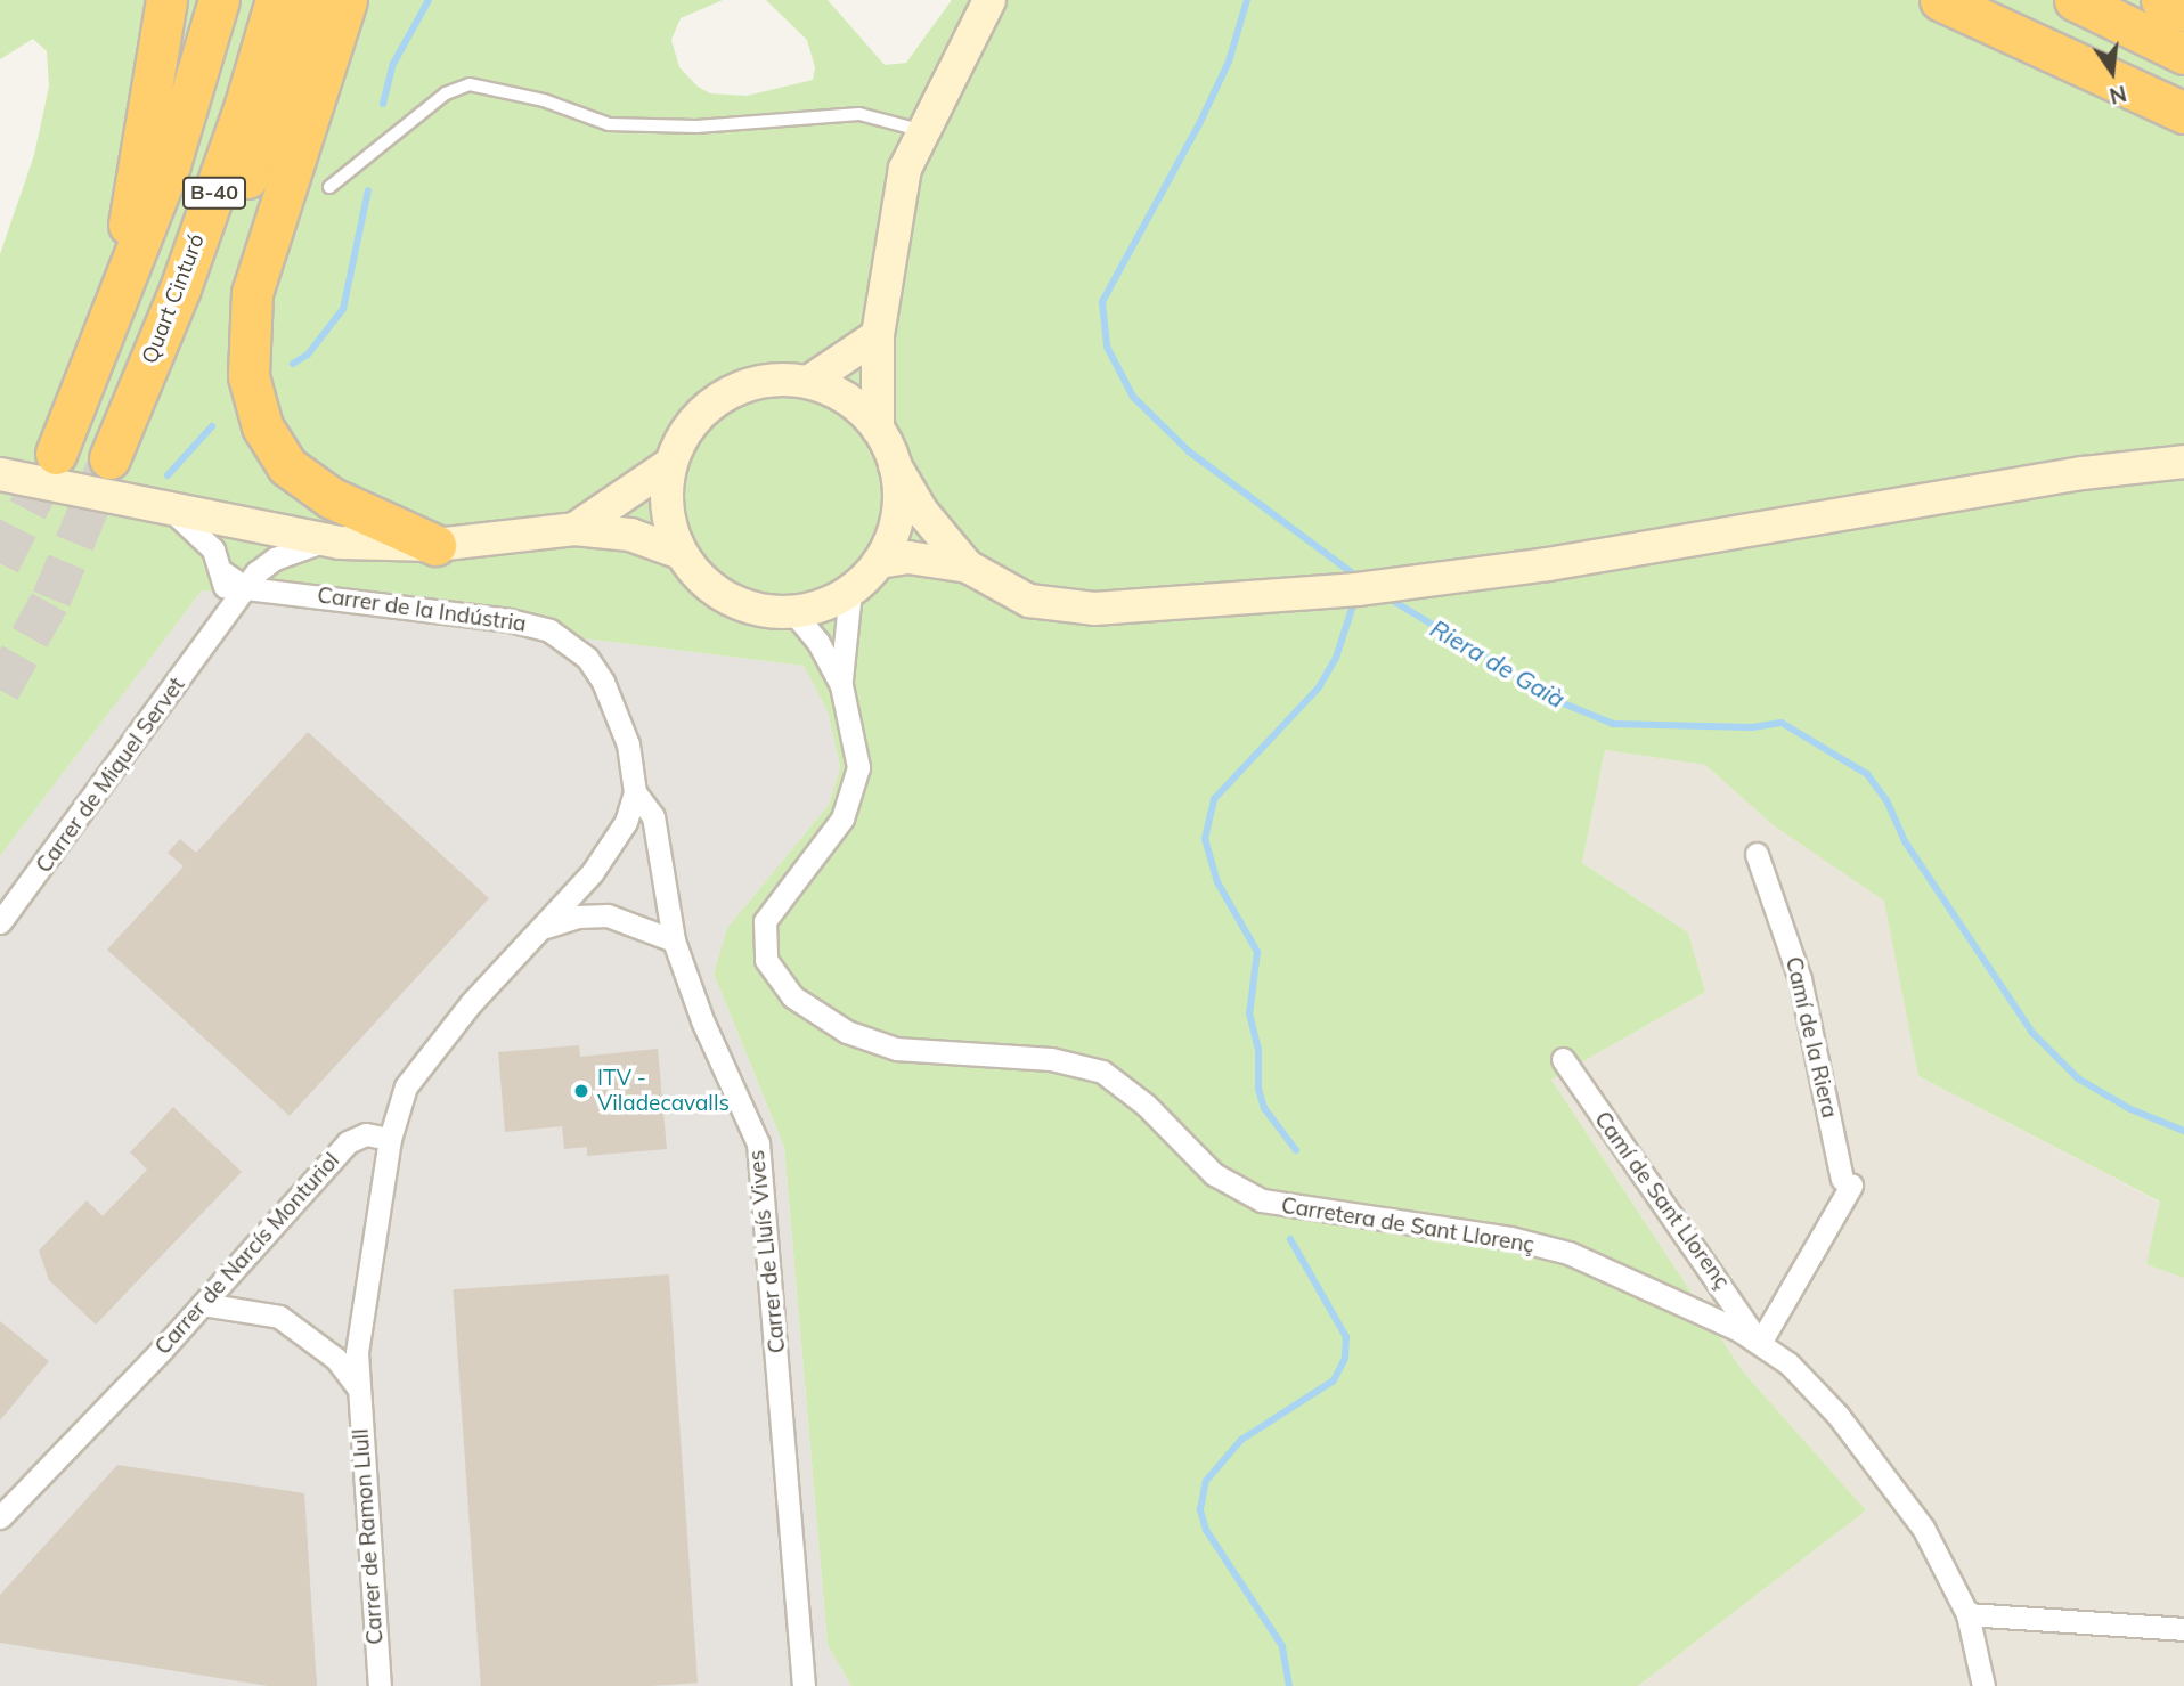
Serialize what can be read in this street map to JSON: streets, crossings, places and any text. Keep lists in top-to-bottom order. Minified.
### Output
{"streets":{"highway":["B-40","Quart Cinturó"],"street":["Carrer de la Indústria","Carrer de Miquel Servet","Camí de la Riera","Camí de Sant Llorenç","Carretera de Sant Llorenç","Carrer de Lluís Vives","Carrer de Narcís Monturiol","Carrer de Ramon Llull"]},"crossings":[["Carrer de la Indústria","Carrer de Miquel Servet"],["Carrer de la Indústria","Carrer de Lluís Vives"],["Camí de la Riera","Camí de Sant Llorenç"],["Camí de la Riera","Carretera de Sant Llorenç"],["Camí de Sant Llorenç","Carretera de Sant Llorenç"],["Carrer de Narcís Monturiol","Carrer de Ramon Llull"]],"water":["Riera de Gaià"],"places":["ITV - Viladecavalls"],"north":"bottom"}
